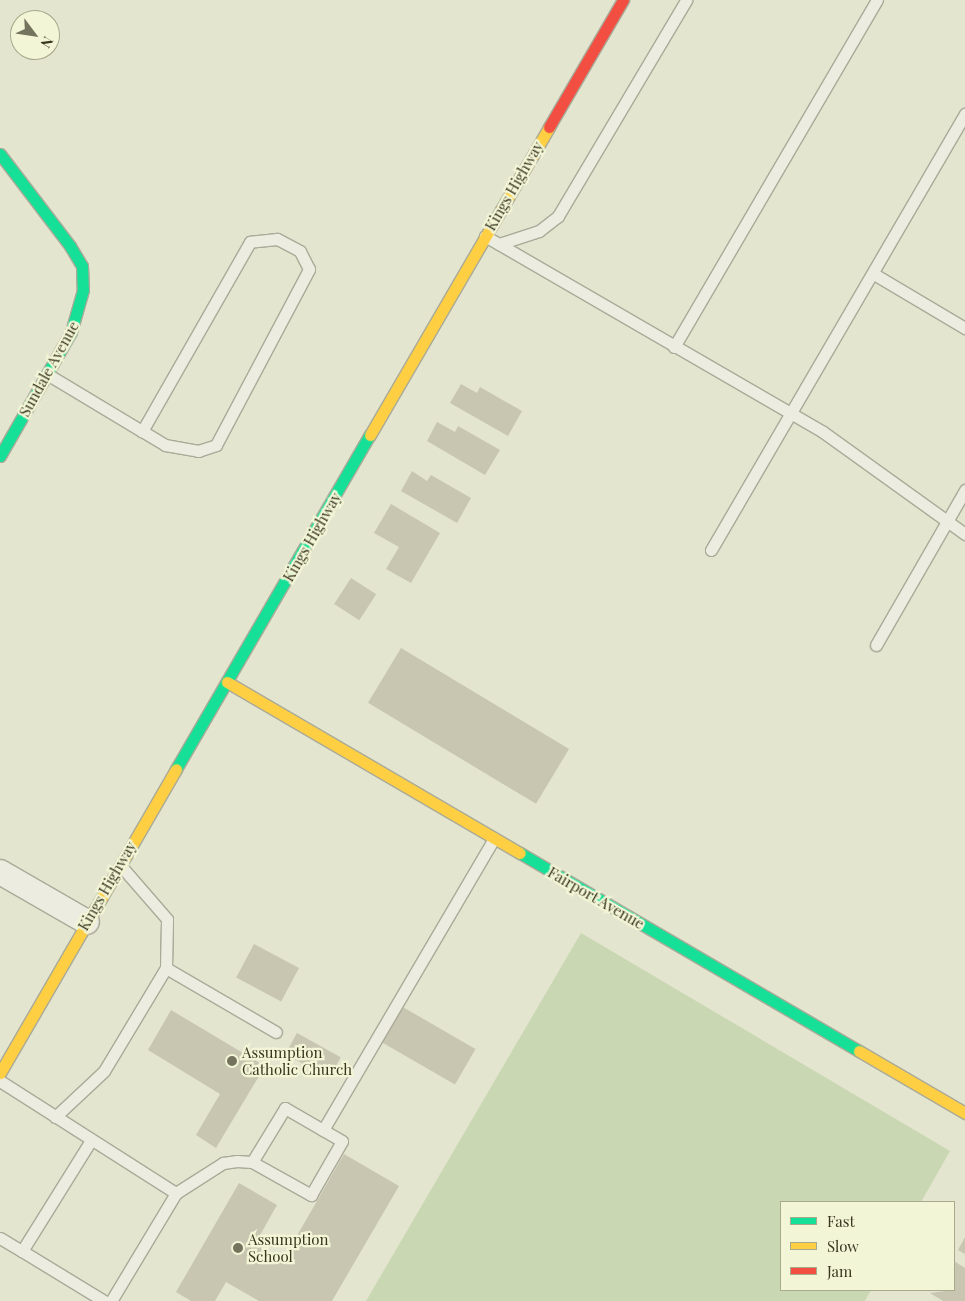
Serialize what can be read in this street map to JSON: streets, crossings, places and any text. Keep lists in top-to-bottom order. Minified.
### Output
{"streets":{"street":["Kings Highway","Sundale Avenue","Fairport Avenue"]},"crossings":[["Kings Highway","Fairport Avenue"]],"places":["Assumption Catholic Church","Assumption School"],"legend":["Fast","Slow","Jam"],"north":"bottom right"}
